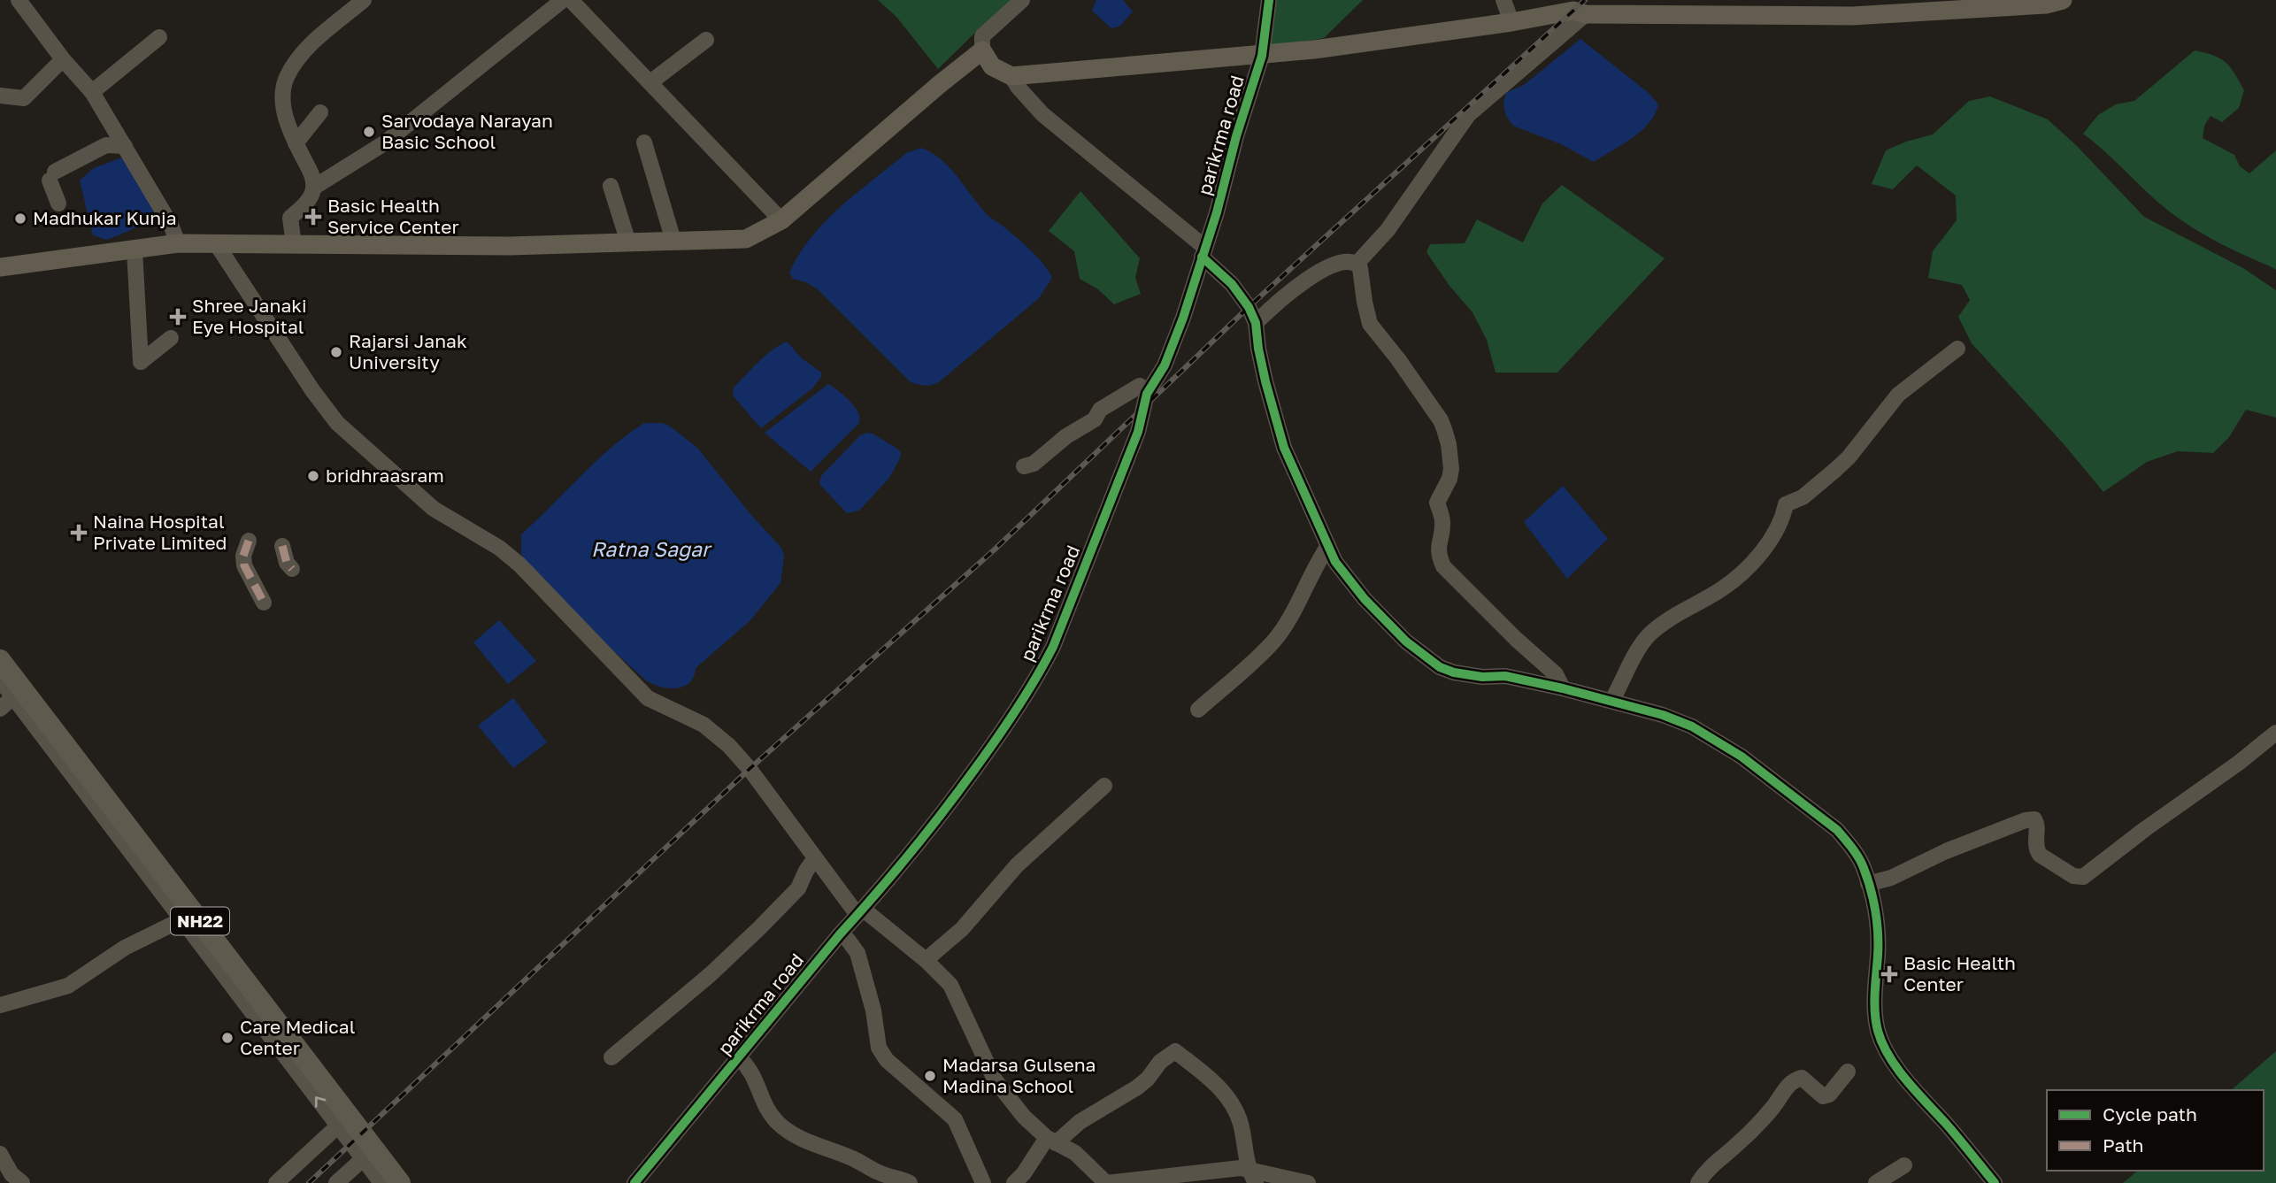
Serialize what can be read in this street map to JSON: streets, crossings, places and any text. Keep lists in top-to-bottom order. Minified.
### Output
{"streets":{"highway":["NH22"],"street":["parikrma road"]},"water":["Ratna Sagar"],"places":{"other":["Sarvodaya Narayan Basic School","Madhukar Kunja","Rajarsi Janak University","bridhraasram","Care Medical Center","Madarsa Gulsena Madina School"],"health":["Basic Health Service Center","Shree Janaki Eye Hospital","Naina Hospital Private Limited","Basic Health Center"]},"legend":["Cycle path","Path"]}
